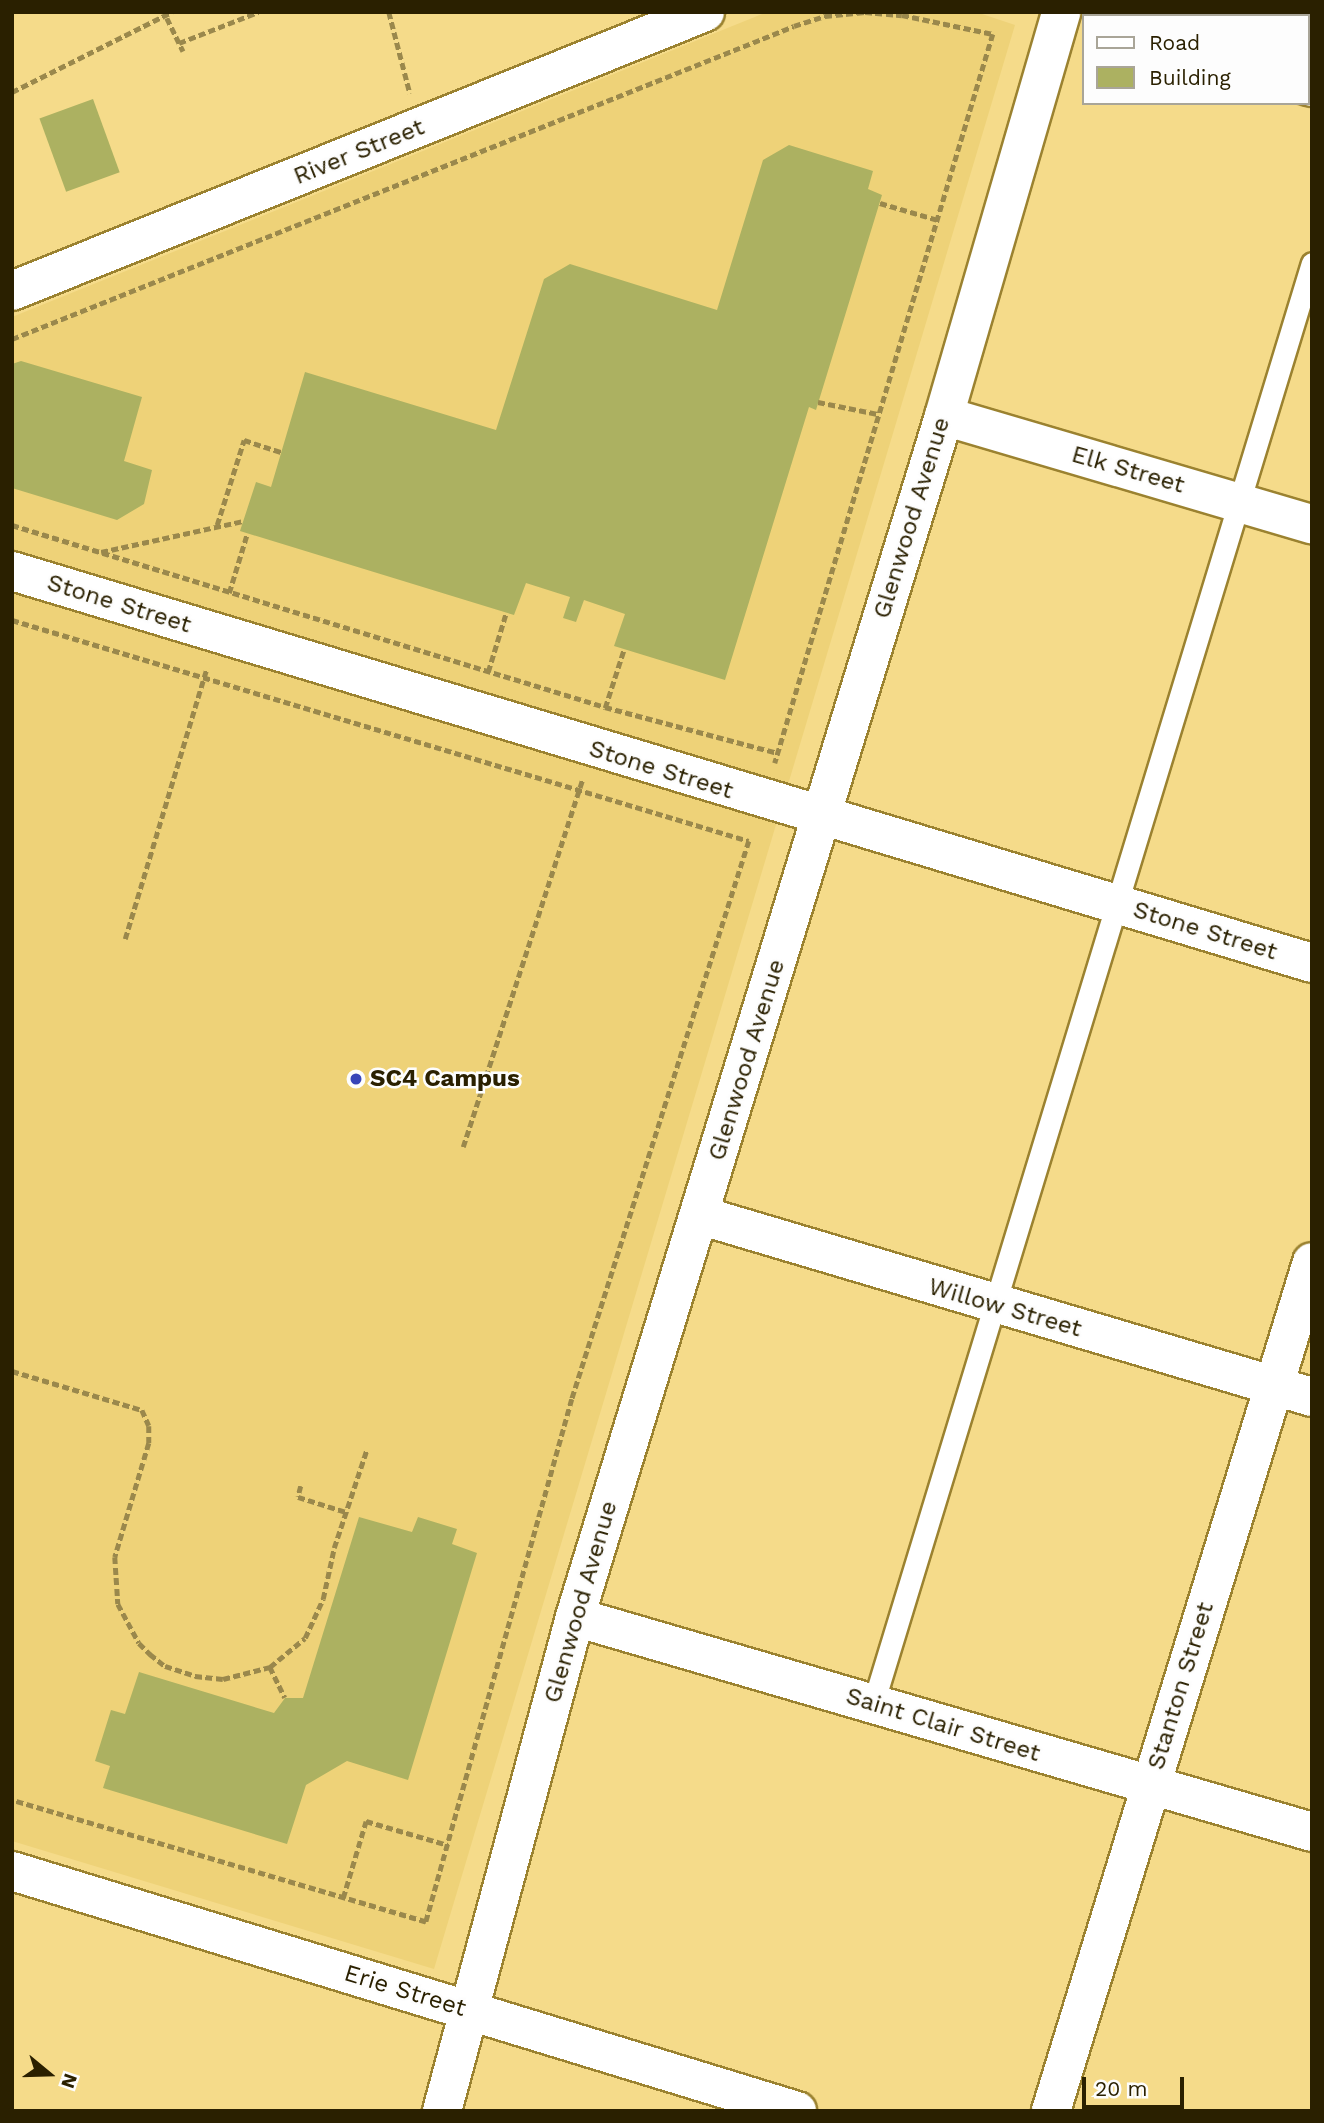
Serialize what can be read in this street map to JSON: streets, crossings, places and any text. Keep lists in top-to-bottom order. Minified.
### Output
{"streets":{"street":["River Street","Elk Street","Glenwood Avenue","Stone Street","Willow Street","Stanton Street","Saint Clair Street","Erie Street"]},"crossings":[["Elk Street","Glenwood Avenue"],["Glenwood Avenue","Stone Street"],["Glenwood Avenue","Willow Street"],["Glenwood Avenue","Saint Clair Street"],["Glenwood Avenue","Erie Street"],["Willow Street","Stanton Street"],["Stanton Street","Saint Clair Street"]],"places":["SC4 Campus"],"legend":["Road","Building"],"scale_bar":"20 m","north":"right"}
